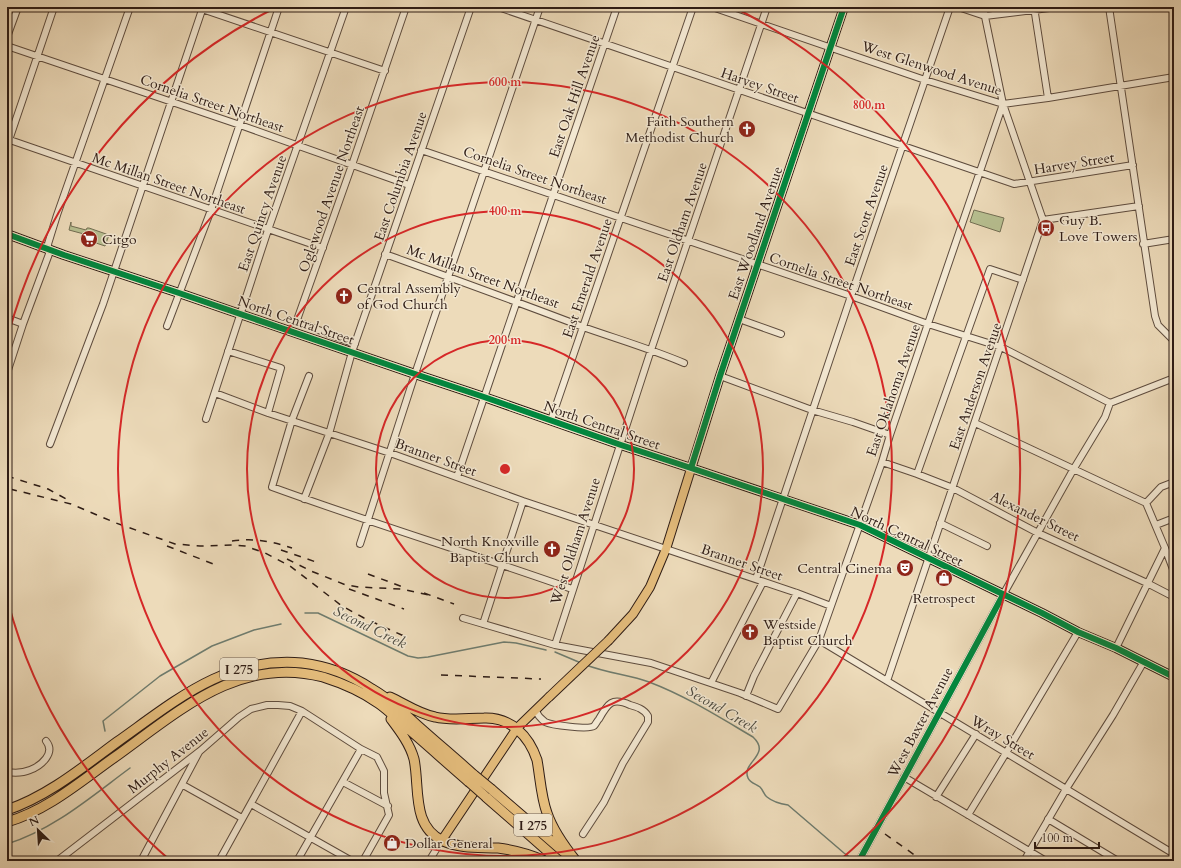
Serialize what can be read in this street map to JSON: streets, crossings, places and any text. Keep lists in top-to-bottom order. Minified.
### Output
{"streets":{"highway":["I 275"],"main road":["East Woodland Avenue","North Central Street"],"street":["West Glenwood Avenue","Harvey Street","East Oak Hill Avenue","Cornelia Street Northeast","East Columbia Avenue","Mc Millan Street Northeast","Oglewood Avenue Northeast","East Quincy Avenue","East Scott Avenue","East Oldham Avenue","East Emerald Avenue","East Anderson Avenue","East Oklahoma Avenue","Branner Street","Alexander Street","West Oldham Avenue","West Baxter Avenue","Wray Street","Murphy Avenue"]},"crossings":[["West Glenwood Avenue","East Scott Avenue"],["West Glenwood Avenue","East Oldham Avenue"],["West Glenwood Avenue","East Woodland Avenue"],["West Glenwood Avenue","East Oklahoma Avenue"],["Harvey Street","East Oak Hill Avenue"],["Harvey Street","East Scott Avenue"],["Harvey Street","East Oldham Avenue"],["Harvey Street","East Woodland Avenue"],["Harvey Street","East Emerald Avenue"],["Harvey Street","East Oklahoma Avenue"],["East Oak Hill Avenue","Cornelia Street Northeast"],["East Oak Hill Avenue","Mc Millan Street Northeast"],["East Oak Hill Avenue","North Central Street"],["East Oak Hill Avenue","Branner Street"],["Cornelia Street Northeast","East Columbia Avenue"],["Cornelia Street Northeast","Oglewood Avenue Northeast"],["Cornelia Street Northeast","East Quincy Avenue"],["Cornelia Street Northeast","East Scott Avenue"],["Cornelia Street Northeast","East Oldham Avenue"],["Cornelia Street Northeast","East Woodland Avenue"],["Cornelia Street Northeast","East Emerald Avenue"],["Cornelia Street Northeast","East Anderson Avenue"],["Cornelia Street Northeast","East Oklahoma Avenue"],["Cornelia Street Northeast","West Baxter Avenue"],["East Columbia Avenue","Mc Millan Street Northeast"],["East Columbia Avenue","Oglewood Avenue Northeast"],["East Columbia Avenue","North Central Street"],["East Columbia Avenue","Branner Street"],["Mc Millan Street Northeast","Oglewood Avenue Northeast"],["Mc Millan Street Northeast","East Quincy Avenue"],["Mc Millan Street Northeast","East Oldham Avenue"],["Mc Millan Street Northeast","East Emerald Avenue"],["East Quincy Avenue","North Central Street"],["East Quincy Avenue","Branner Street"],["East Scott Avenue","North Central Street"],["East Scott Avenue","Branner Street"],["East Oldham Avenue","North Central Street"],["East Oldham Avenue","West Oldham Avenue"],["East Woodland Avenue","North Central Street"],["East Woodland Avenue","Branner Street"],["East Emerald Avenue","North Central Street"],["North Central Street","East Anderson Avenue"],["North Central Street","East Oklahoma Avenue"],["North Central Street","West Oldham Avenue"],["North Central Street","West Baxter Avenue"],["East Anderson Avenue","Alexander Street"],["East Anderson Avenue","Wray Street"],["East Oklahoma Avenue","Branner Street"],["East Oklahoma Avenue","Alexander Street"],["East Oklahoma Avenue","Wray Street"],["Branner Street","West Oldham Avenue"],["Alexander Street","West Baxter Avenue"],["West Baxter Avenue","Wray Street"]],"water":["Second Creek"],"places":{"church":["Faith Southern Methodist Church","Central Assembly of God Church","North Knoxville Baptist Church","Westside Baptist Church"],"bus stop":["Guy B. Love Towers"],"supermarket":["Citgo"],"theatre":["Central Cinema"],"shop":["Retrospect","Dollar General"]},"scale_bar":"100 m","north":"top left","rings":["600 m","800 m","400 m","200 m"]}
